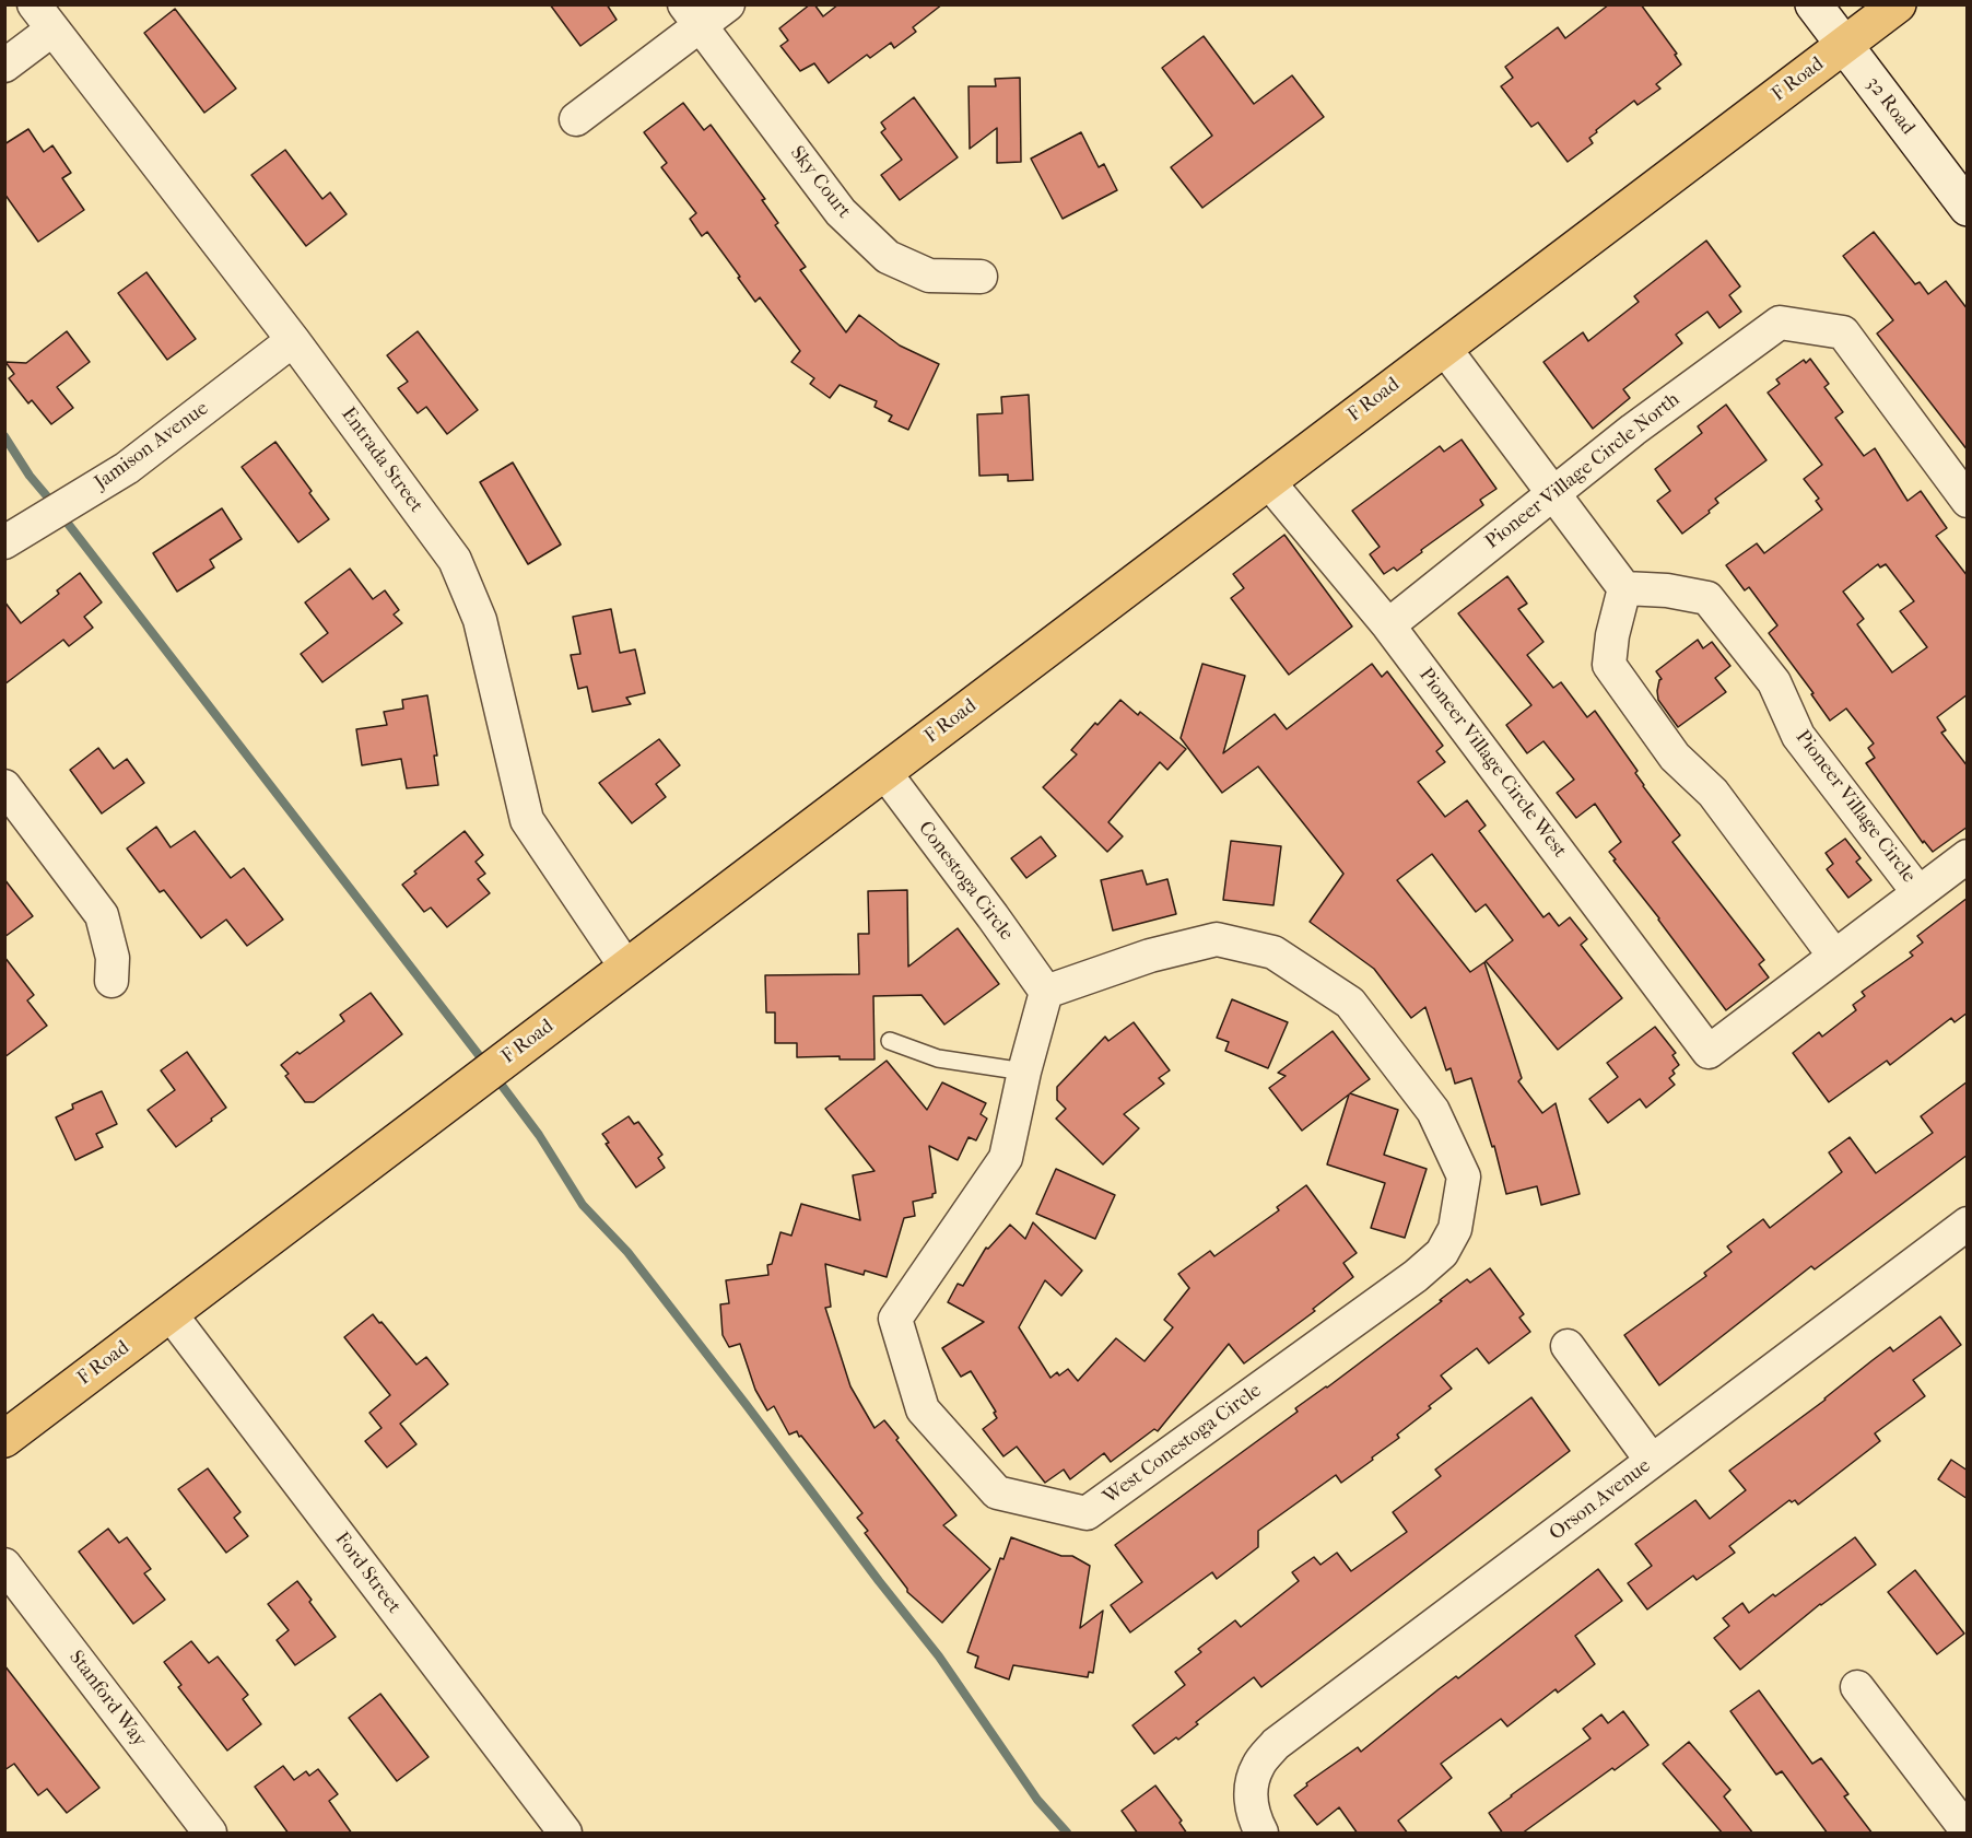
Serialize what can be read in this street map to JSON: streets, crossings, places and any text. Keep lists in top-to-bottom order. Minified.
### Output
{"streets":{"main road":["F Road"],"street":["32 Road","Sky Court","Jamison Avenue","Entrada Street","Pioneer Village Circle North","Pioneer Village Circle West","Pioneer Village Circle","Conestoga Circle","West Conestoga Circle","Orson Avenue","Ford Street","Stanford Way"]},"crossings":[["F Road","32 Road"],["F Road","Entrada Street"],["F Road","Pioneer Village Circle West"],["F Road","Conestoga Circle"],["F Road","Ford Street"],["Jamison Avenue","Entrada Street"],["Pioneer Village Circle North","Pioneer Village Circle West"],["Conestoga Circle","West Conestoga Circle"]]}
